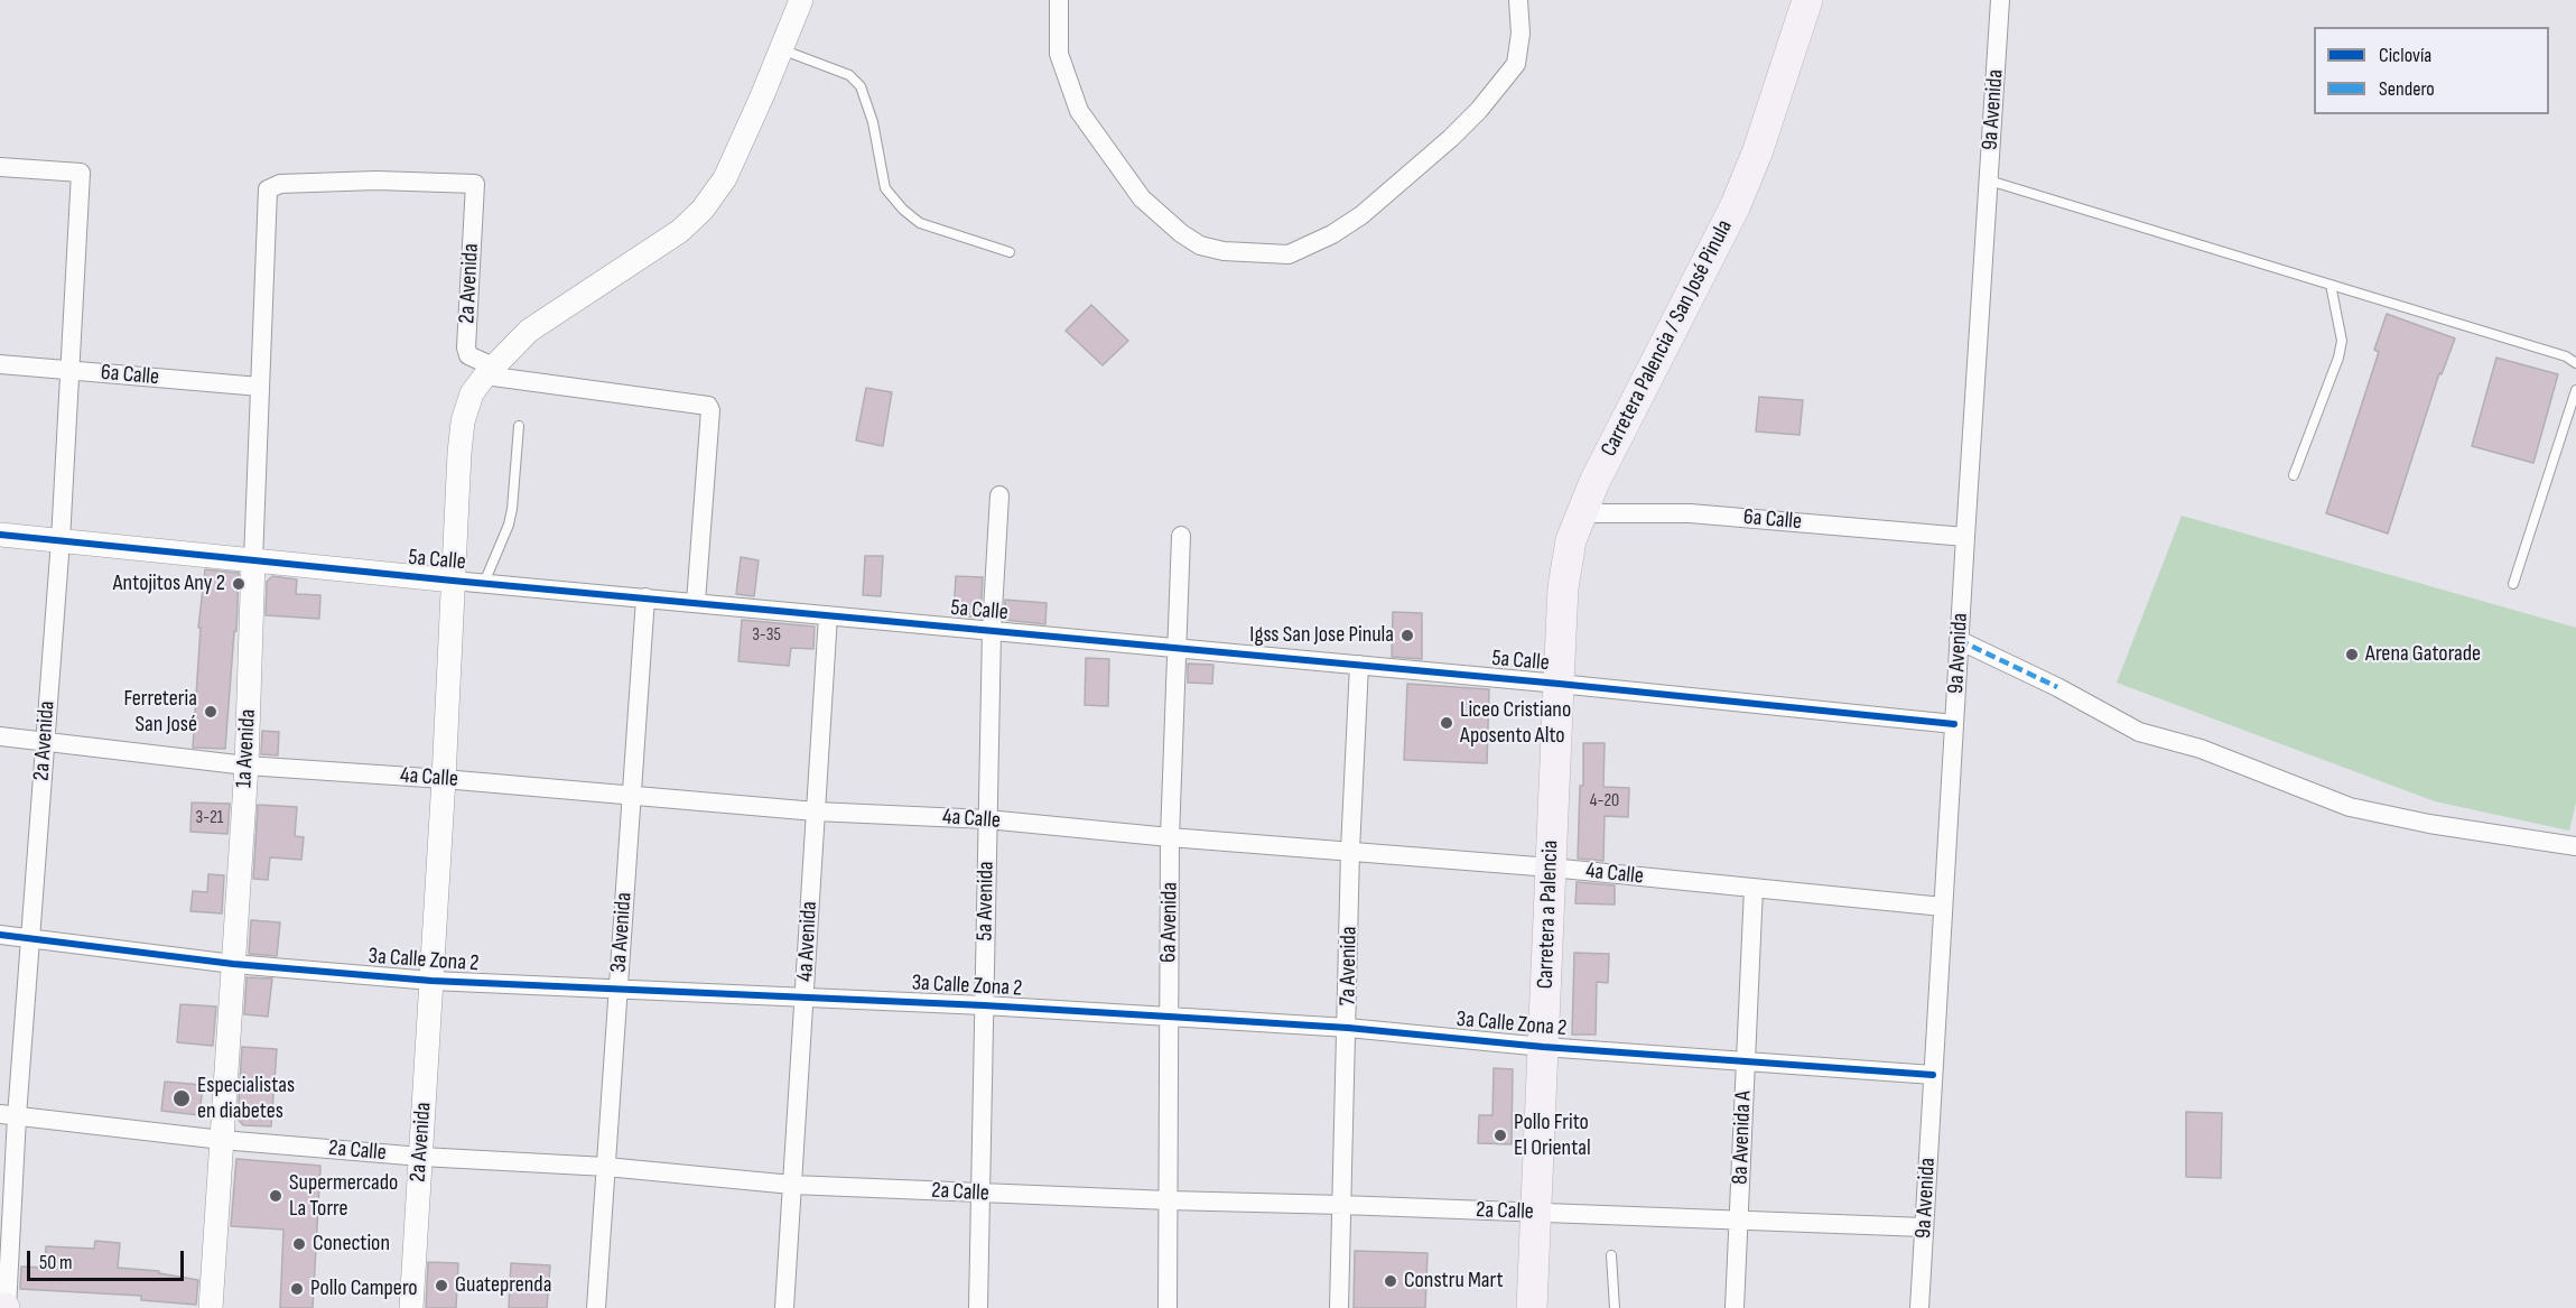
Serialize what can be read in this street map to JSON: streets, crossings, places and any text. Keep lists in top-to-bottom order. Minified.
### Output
{"streets":{"main road":["Carretera Palencia / San José Pinula","Carretera a Palencia"],"street":["9a Avenida","2a Avenida","6a Calle","5a Calle","1a Avenida","4a Calle","5a Avenida","6a Avenida","3a Avenida","4a Avenida","3a Calle Zona 2","7a Avenida","8a Avenida A","2a Calle"]},"crossings":[["9a Avenida","6a Calle"],["9a Avenida","5a Calle"],["9a Avenida","4a Calle"],["9a Avenida","3a Calle Zona 2"],["9a Avenida","2a Calle"],["2a Avenida","6a Calle"],["2a Avenida","5a Calle"],["2a Avenida","1a Avenida"],["2a Avenida","4a Calle"],["2a Avenida","3a Calle Zona 2"],["2a Avenida","2a Calle"],["Carretera Palencia / San José Pinula","6a Calle"],["Carretera Palencia / San José Pinula","5a Calle"],["Carretera Palencia / San José Pinula","Carretera a Palencia"],["6a Calle","1a Avenida"],["5a Calle","1a Avenida"],["5a Calle","5a Avenida"],["5a Calle","Carretera a Palencia"],["5a Calle","6a Avenida"],["5a Calle","3a Avenida"],["5a Calle","4a Avenida"],["5a Calle","7a Avenida"],["1a Avenida","4a Calle"],["1a Avenida","3a Calle Zona 2"],["1a Avenida","2a Calle"],["4a Calle","5a Avenida"],["4a Calle","Carretera a Palencia"],["4a Calle","6a Avenida"],["4a Calle","3a Avenida"],["4a Calle","4a Avenida"],["4a Calle","7a Avenida"],["4a Calle","8a Avenida A"],["5a Avenida","3a Calle Zona 2"],["5a Avenida","2a Calle"],["Carretera a Palencia","3a Calle Zona 2"],["Carretera a Palencia","2a Calle"],["6a Avenida","3a Calle Zona 2"],["6a Avenida","2a Calle"],["3a Avenida","3a Calle Zona 2"],["3a Avenida","2a Calle"],["4a Avenida","3a Calle Zona 2"],["4a Avenida","2a Calle"],["3a Calle Zona 2","7a Avenida"],["3a Calle Zona 2","8a Avenida A"],["7a Avenida","2a Calle"],["8a Avenida A","2a Calle"]],"places":["Antojitos Any 2","Igss San Jose Pinula","Arena Gatorade","Ferreteria San José","Liceo Cristiano Aposento Alto","Especialistas en diabetes","Pollo Frito El Oriental","Supermercado La Torre","Conection","Constru Mart","Guateprenda","Pollo Campero"],"house_numbers":["3-35","4-20","3-21"],"legend":["Ciclovía","Sendero"],"scale_bar":"50 m"}
